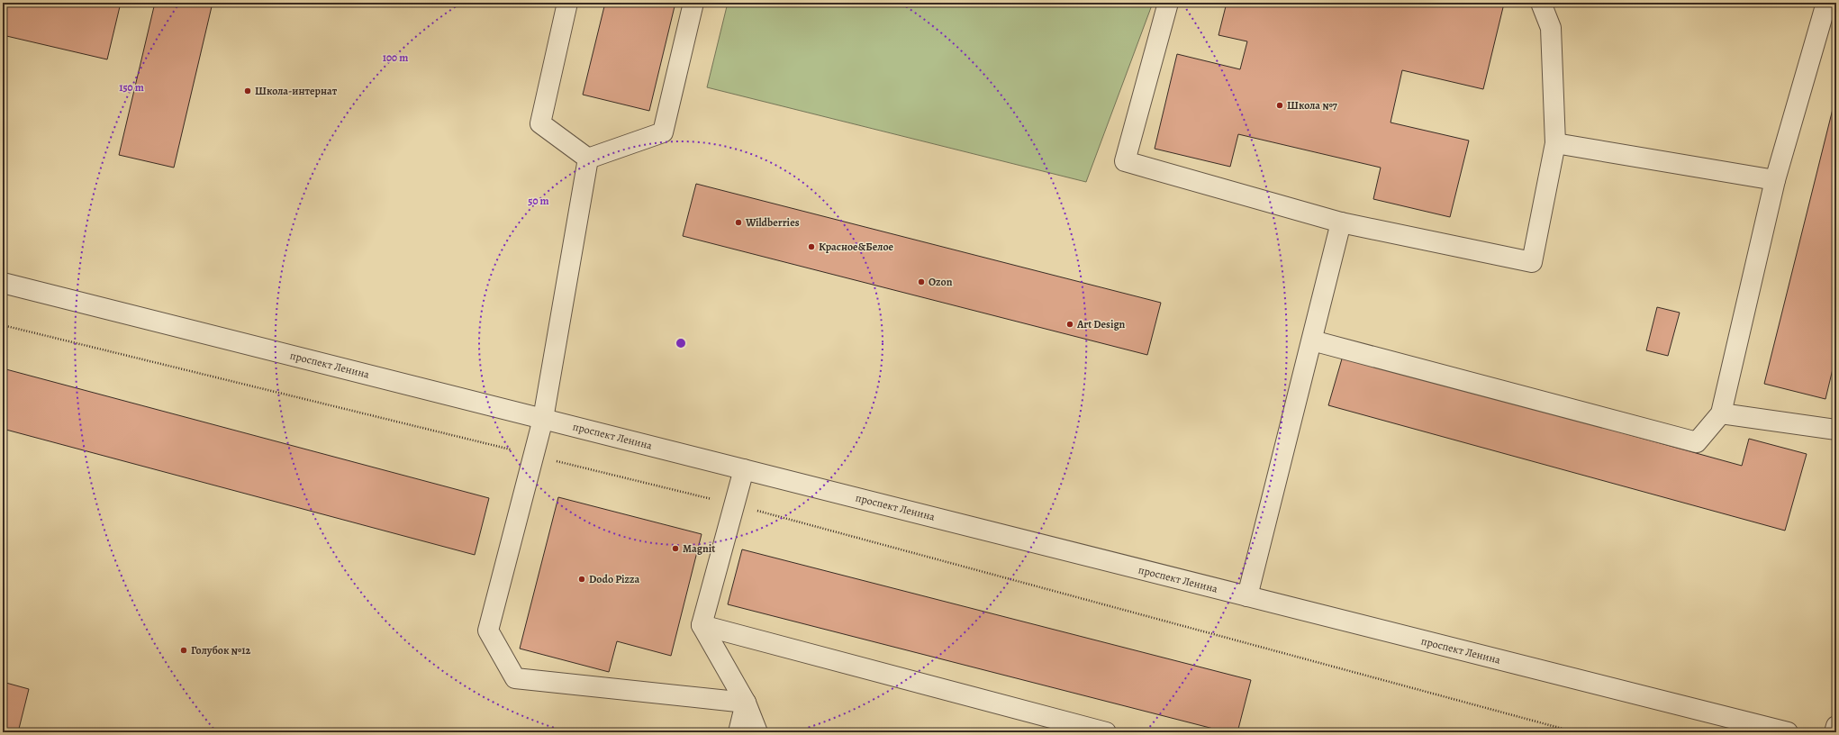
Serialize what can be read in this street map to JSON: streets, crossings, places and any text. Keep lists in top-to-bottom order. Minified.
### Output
{"streets":{"street":["проспект Ленина"]},"places":["Школа-интернат","Школа №7","Wildberries","Красное&Белое","Ozon","Art Design","Magnit","Dodo Pizza","Голубок №12"],"rings":["100 m","150 m","50 m"]}
